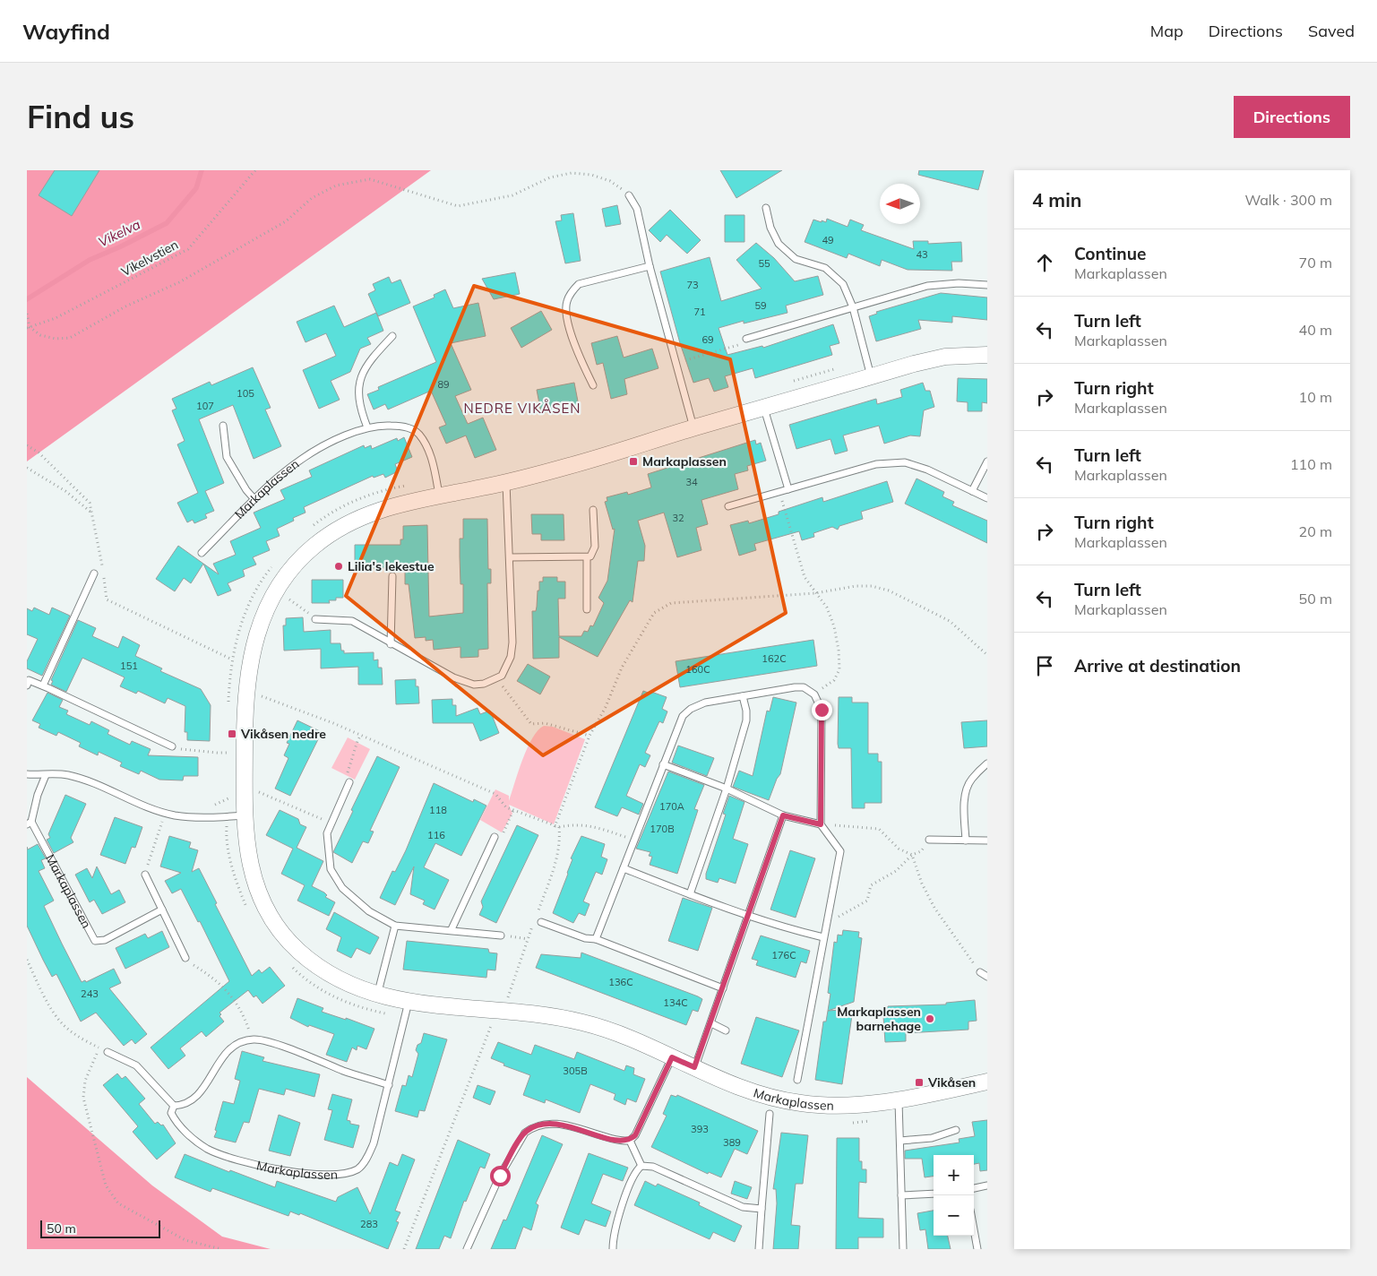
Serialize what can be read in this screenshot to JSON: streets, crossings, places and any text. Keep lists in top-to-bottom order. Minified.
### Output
{"streets":{"street":["Markaplassen"],"path":["Vikelvstien"]},"districts":["NEDRE VIKÅSEN"],"water":["Vikelva"],"places":{"transit":["Markaplassen","Vikåsen nedre","Vikåsen"],"other":["Lilia's lekestue","Markaplassen barnehage"]},"house_numbers":["49","43","55","73","59","71","69","89","105","107","34","32","162C","151","160C","170A","118","170B","116","176C","136C","243","134C","305B","393","389","283"],"scale_bar":"50 m","north":"left","page":{"header":"Wayfind","nav":["Map","Directions","Saved"],"buttons":"Directions","title":"Find us","heading":["4 min","Walk · 300 m"],"list":[["Continue","Markaplassen","70 m"],["Turn left","Markaplassen","40 m"],["Turn right","Markaplassen","10 m"],["Turn left","Markaplassen","110 m"],["Turn right","Markaplassen","20 m"],["Turn left","Markaplassen","50 m"],"Arrive at destination"],"map_buttons":["+","−"],"scale":"50 m"}}
